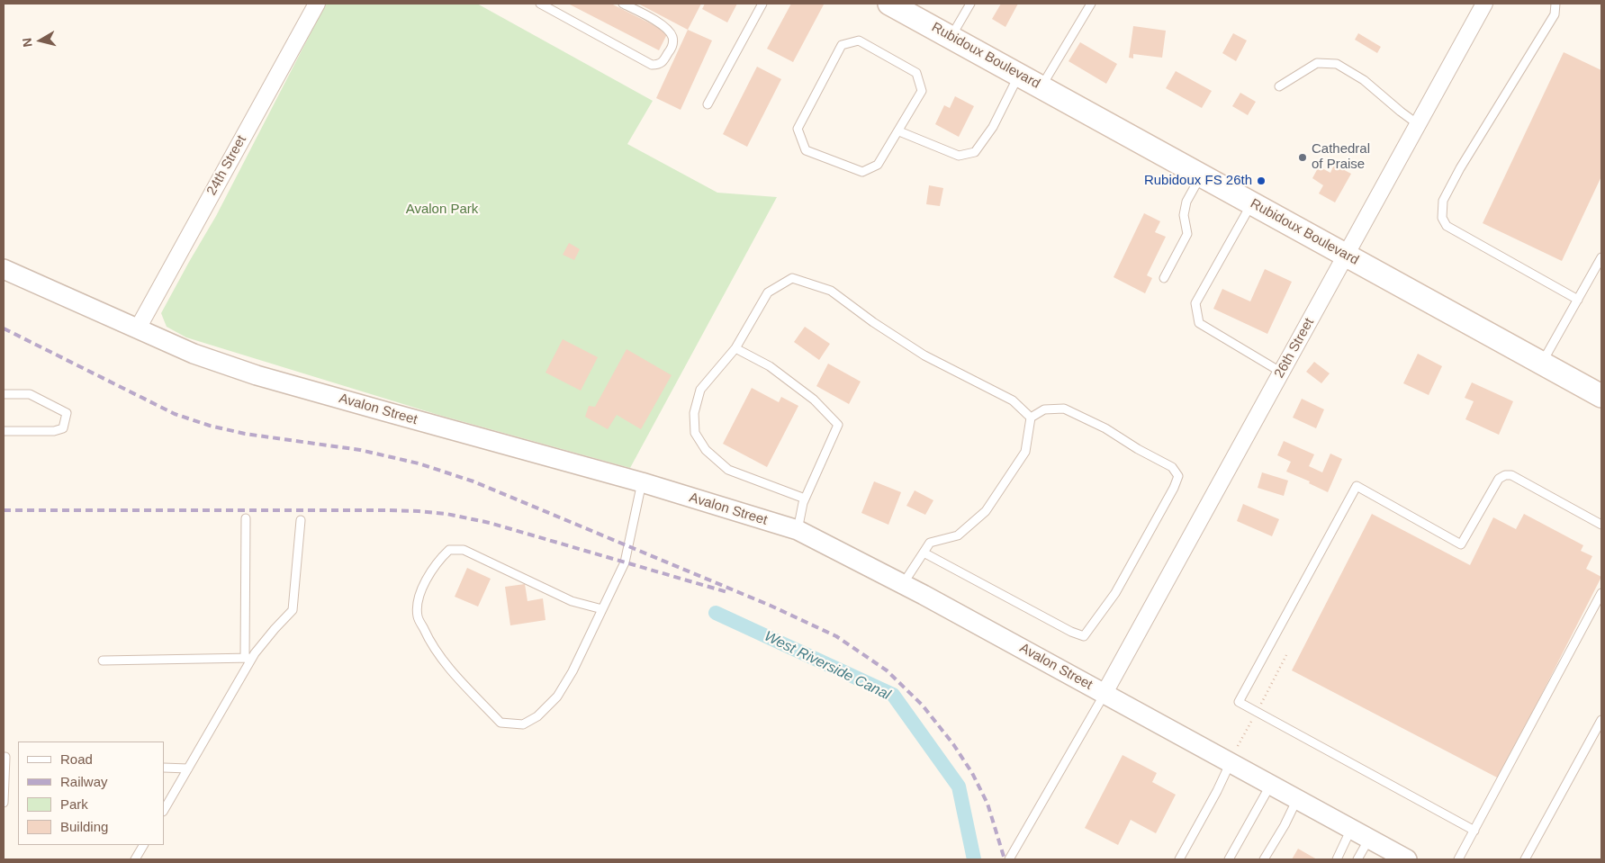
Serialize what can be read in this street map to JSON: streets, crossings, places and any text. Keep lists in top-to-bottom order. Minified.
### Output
{"streets":{"main road":["Rubidoux Boulevard"],"street":["24th Street","26th Street","Avalon Street"]},"crossings":[["Rubidoux Boulevard","26th Street"],["24th Street","Avalon Street"],["26th Street","Avalon Street"]],"water":["West Riverside Canal"],"parks":["Avalon Park"],"places":["Cathedral of Praise","Rubidoux FS 26th"],"legend":["Road","Railway","Park","Building"],"north":"left"}
